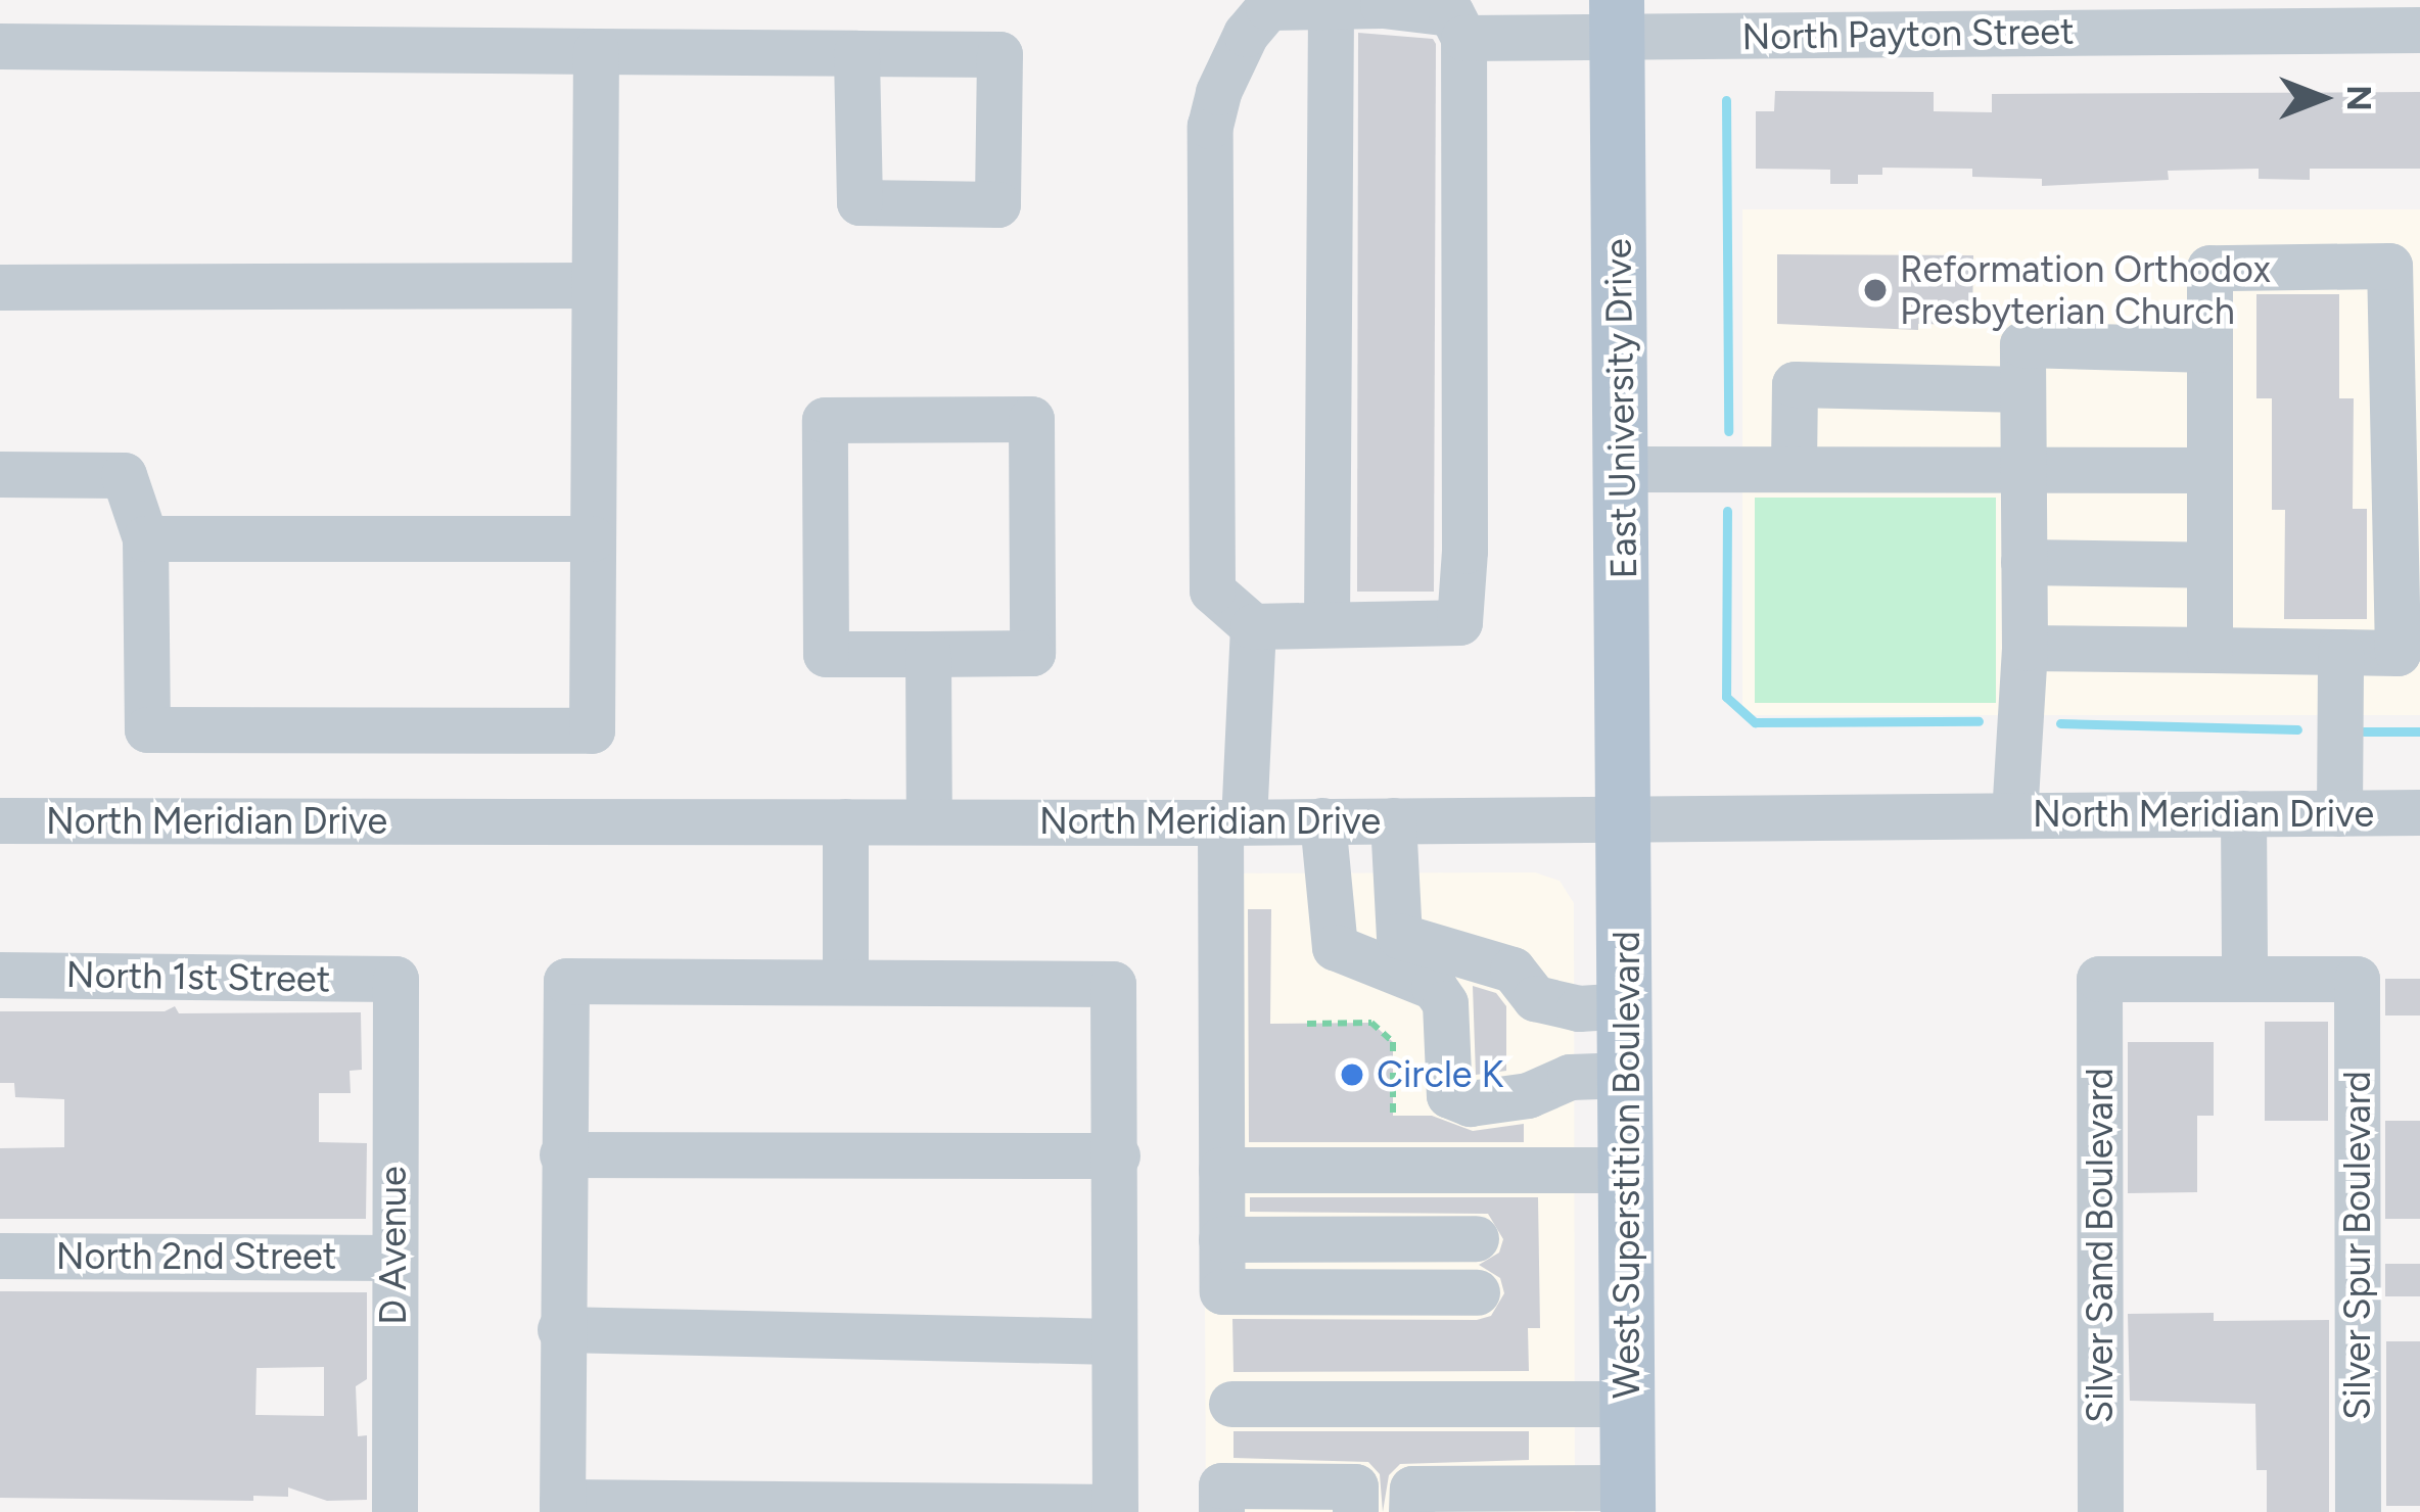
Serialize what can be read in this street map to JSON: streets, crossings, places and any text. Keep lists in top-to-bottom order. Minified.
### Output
{"streets":{"main road":["East University Drive","West Superstition Boulevard"],"street":["North Payton Street","North Meridian Drive","North 1st Street","D Avenue","Silver Sand Boulevard","Silver Spur Boulevard","North 2nd Street"]},"crossings":[["North Payton Street","East University Drive"],["East University Drive","North Meridian Drive"],["East University Drive","West Superstition Boulevard"],["North Meridian Drive","West Superstition Boulevard"],["North 1st Street","D Avenue"],["D Avenue","North 2nd Street"],["Silver Sand Boulevard","Silver Spur Boulevard"]],"places":["Reformation Orthodox Presbyterian Church","Circle K"],"north":"right"}
